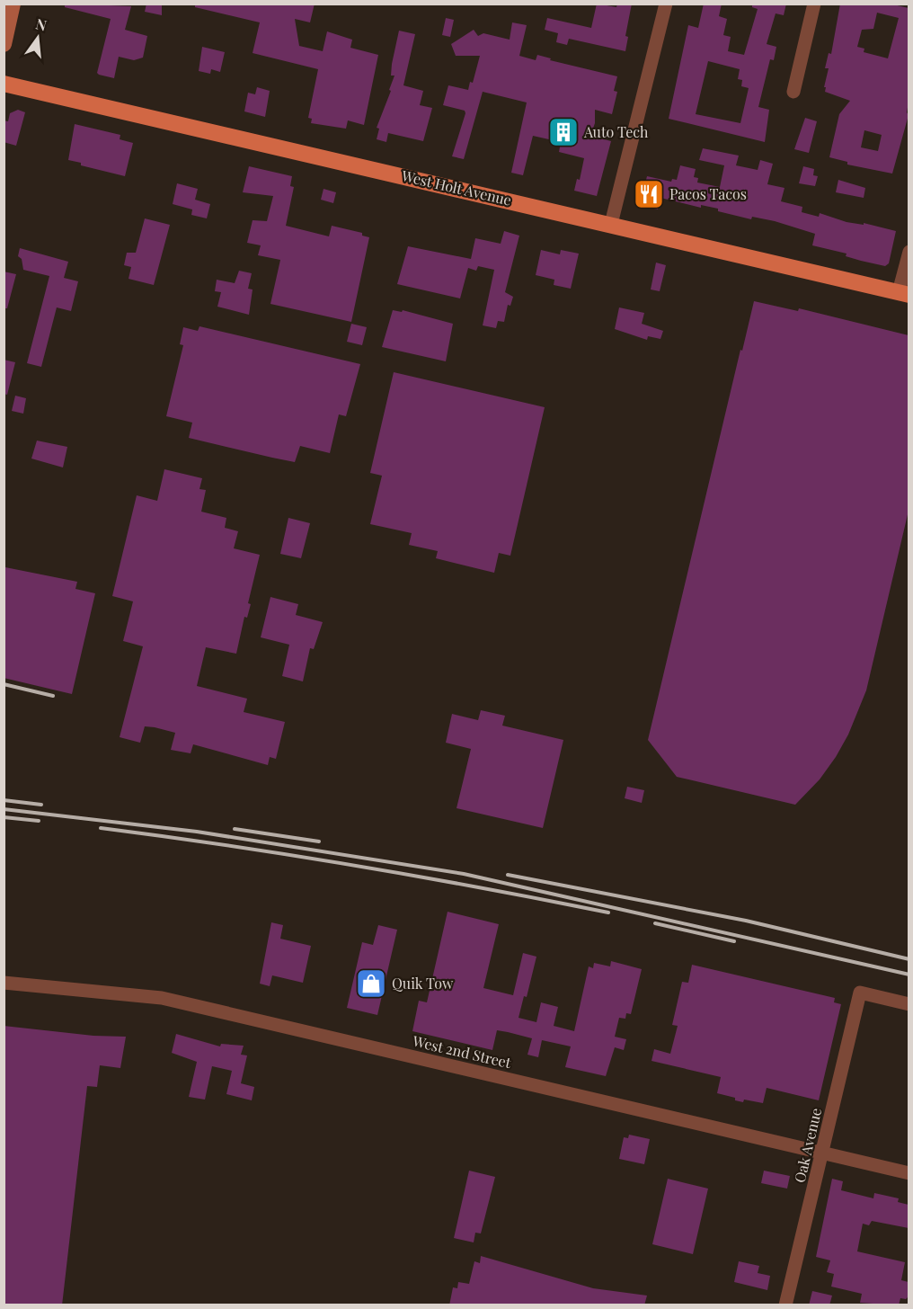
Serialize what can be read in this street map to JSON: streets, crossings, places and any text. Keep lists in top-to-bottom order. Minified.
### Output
{"streets":{"main road":["West Holt Avenue"],"street":["West 2nd Street","Oak Avenue"]},"crossings":[["West 2nd Street","Oak Avenue"]],"places":{"building":["Auto Tech"],"restaurant":["Pacos Tacos"],"shop":["Quik Tow"]},"north":"top"}
